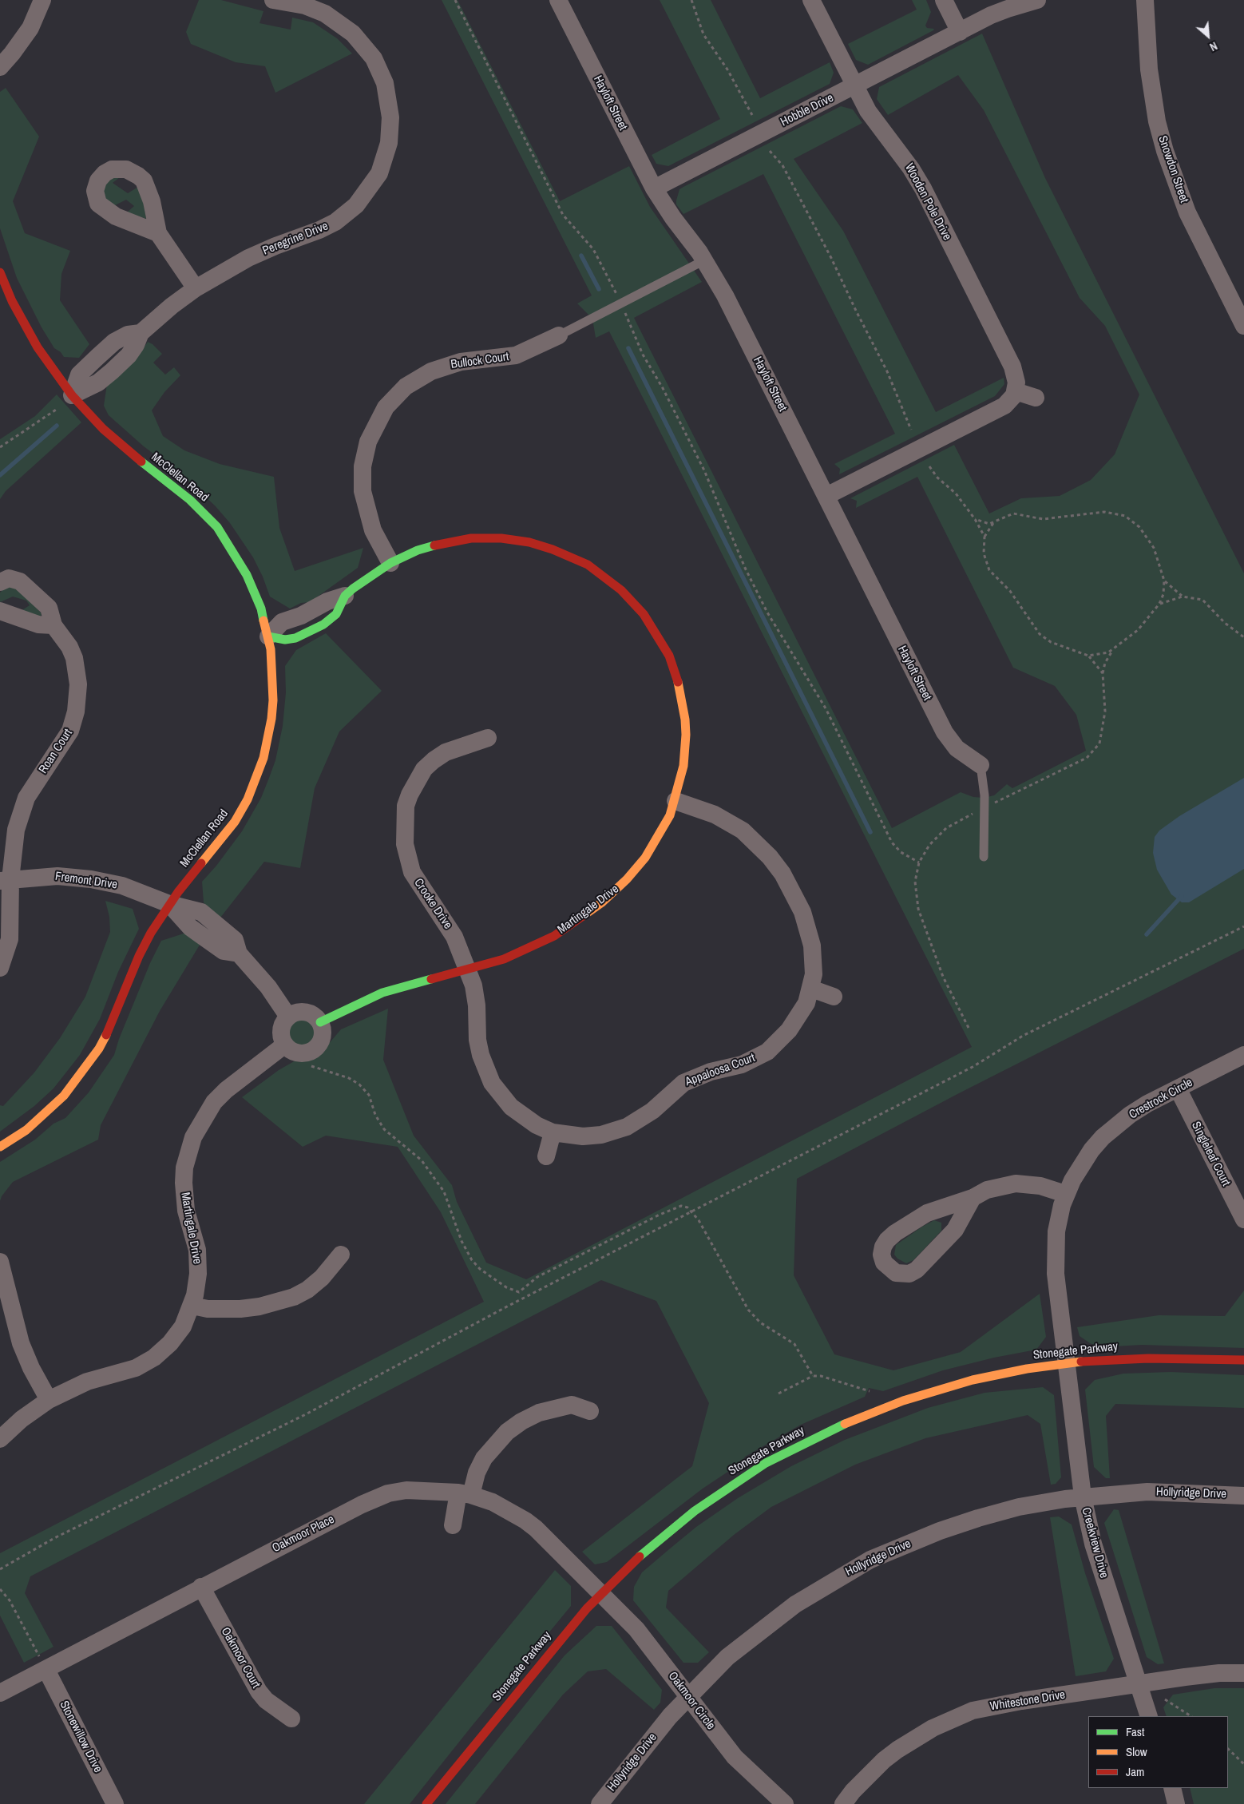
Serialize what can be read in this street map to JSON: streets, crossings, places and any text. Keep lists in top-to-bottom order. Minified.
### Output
{"streets":{"street":["Hayloft Street","Hobble Drive","Snowdon Street","Wooden Pole Drive","Peregrine Drive","Bullock Court","McClellan Road","Roan Court","Fremont Drive","Crooke Drive","Martingale Drive","Appaloosa Court","Crestrock Circle","Singleleaf Court","Stonegate Parkway","Hollyridge Drive","Oakmoor Place","Creekview Drive","Oakmoor Court","Oakmoor Circle","Whitestone Drive","Stonewillow Drive"]},"crossings":[["Hayloft Street","Hobble Drive"],["Hobble Drive","Wooden Pole Drive"],["Peregrine Drive","McClellan Road"],["Bullock Court","Martingale Drive"],["McClellan Road","Fremont Drive"],["McClellan Road","Martingale Drive"],["Roan Court","Fremont Drive"],["Fremont Drive","Martingale Drive"],["Crooke Drive","Martingale Drive"],["Crooke Drive","Appaloosa Court"],["Martingale Drive","Appaloosa Court"],["Crestrock Circle","Singleleaf Court"],["Crestrock Circle","Stonegate Parkway"],["Crestrock Circle","Creekview Drive"],["Stonegate Parkway","Oakmoor Place"],["Stonegate Parkway","Creekview Drive"],["Stonegate Parkway","Oakmoor Circle"],["Hollyridge Drive","Creekview Drive"],["Hollyridge Drive","Oakmoor Circle"],["Oakmoor Place","Oakmoor Court"],["Oakmoor Place","Oakmoor Circle"],["Oakmoor Place","Stonewillow Drive"],["Creekview Drive","Whitestone Drive"]],"legend":["Fast","Slow","Jam"],"north":"bottom right"}
